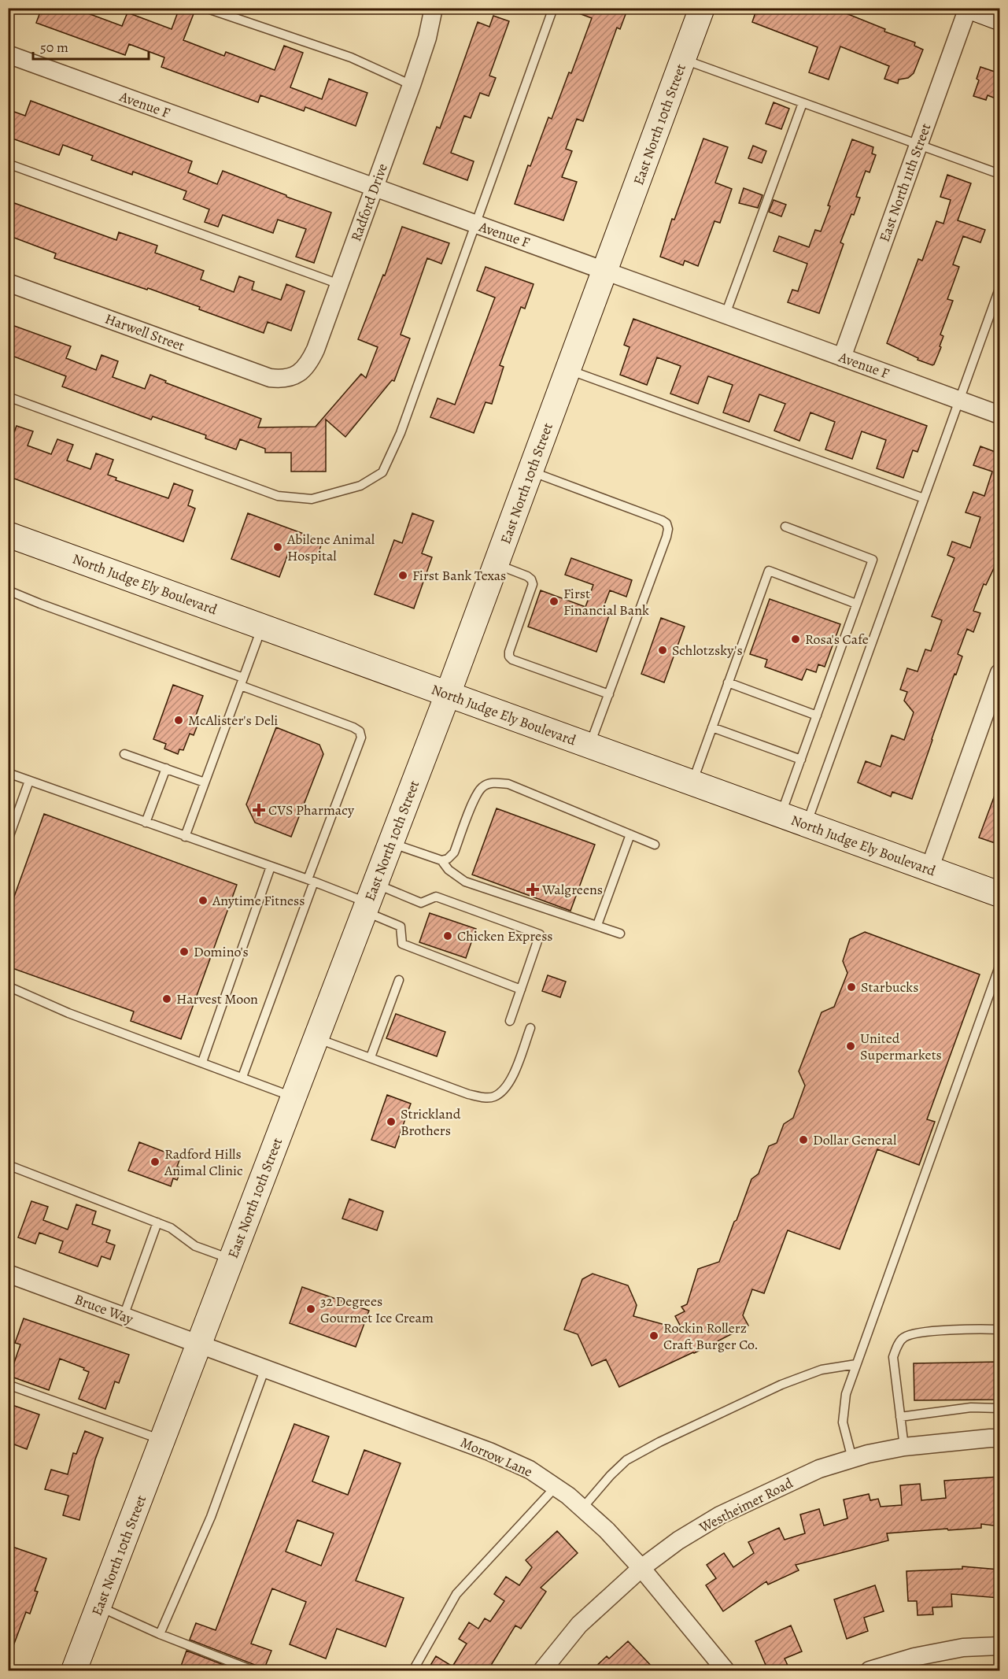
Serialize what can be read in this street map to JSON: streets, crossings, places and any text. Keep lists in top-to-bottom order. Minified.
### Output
{"streets":{"main road":["East North 10th Street","North Judge Ely Boulevard"],"street":["Avenue F","East North 11th Street","Radford Drive","Harwell Street","Bruce Way","Morrow Lane","Westheimer Road"]},"crossings":[["Avenue F","East North 10th Street"],["Avenue F","East North 11th Street"],["Avenue F","Radford Drive"],["East North 10th Street","North Judge Ely Boulevard"],["East North 10th Street","Bruce Way"],["East North 10th Street","Morrow Lane"],["Radford Drive","Harwell Street"],["Bruce Way","Morrow Lane"],["Morrow Lane","Westheimer Road"]],"places":{"other":["Abilene Animal Hospital","First Bank Texas","First Financial Bank","Rosa's Cafe","Schlotzsky's","McAlister's Deli","Anytime Fitness","Chicken Express","Domino's","Starbucks","Harvest Moon","United Supermarkets","Strickland Brothers","Dollar General","Radford Hills Animal Clinic","32 Degrees Gourmet Ice Cream","Rockin Rollerz Craft Burger Co."],"health":["CVS Pharmacy","Walgreens"]},"scale_bar":"50 m"}
